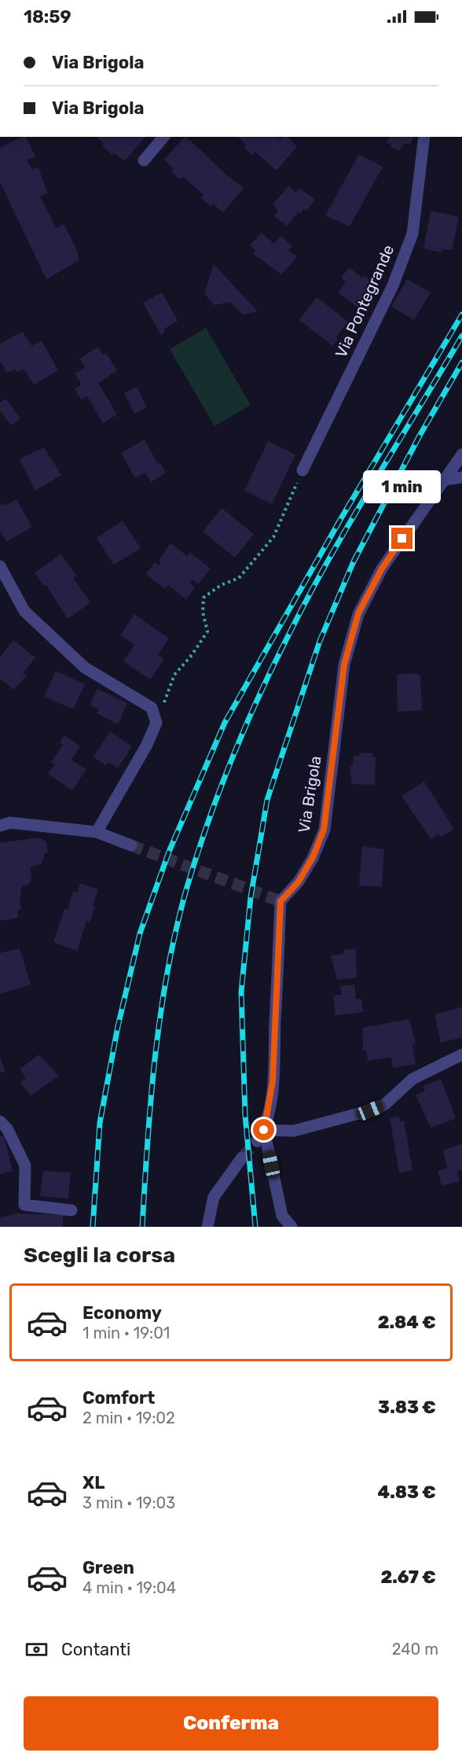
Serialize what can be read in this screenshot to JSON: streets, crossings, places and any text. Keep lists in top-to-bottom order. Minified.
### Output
{"streets":{"street":["Via Pontegrande","Via Brigola"]},"page":{"status":"18:59","banner":["Via Brigola","Via Brigola"],"bubble":"1 min","heading":"Scegli la corsa","list":[{"name":"Economy","note":"1 min · 19:01","value":"2.84 €"},{"name":"Comfort","note":"2 min · 19:02","value":"3.83 €"},{"name":"XL","note":"3 min · 19:03","value":"4.83 €"},{"name":"Green","note":"4 min · 19:04","value":"2.67 €"}],"pay":["Contanti","240 m"],"buttons":"Conferma"}}
